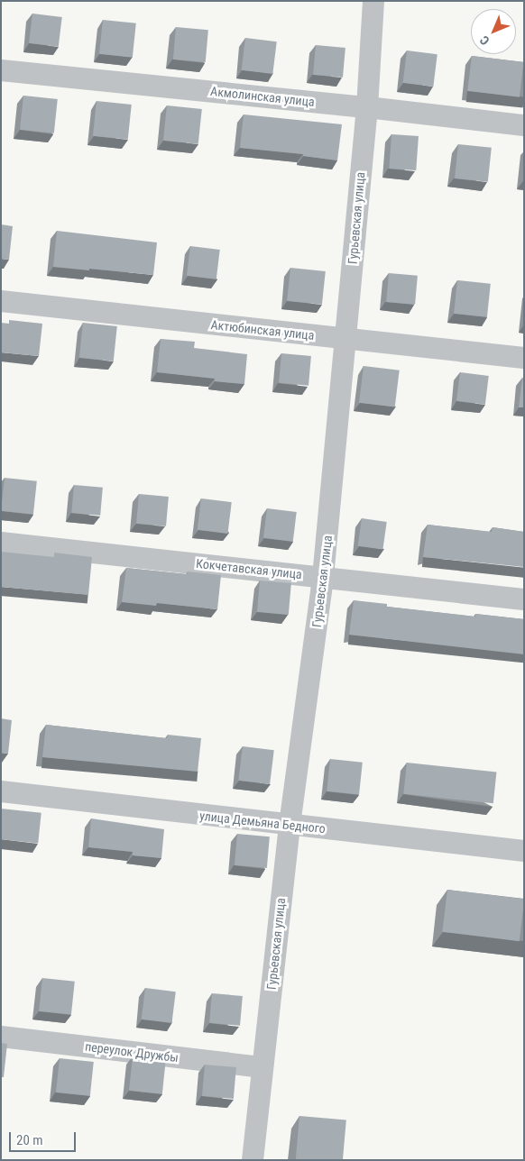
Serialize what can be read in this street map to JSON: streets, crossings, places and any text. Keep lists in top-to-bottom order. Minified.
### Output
{"streets":{"street":["Акмолинская улица","Гурьевская улица","Актюбинская улица","Кокчетавская улица","улица Демьяна Бедного","переулок Дружбы"]},"crossings":[["Акмолинская улица","Гурьевская улица"],["Гурьевская улица","Актюбинская улица"],["Гурьевская улица","Кокчетавская улица"],["Гурьевская улица","улица Демьяна Бедного"],["Гурьевская улица","переулок Дружбы"]],"scale_bar":"20 m","north":"bottom left"}
